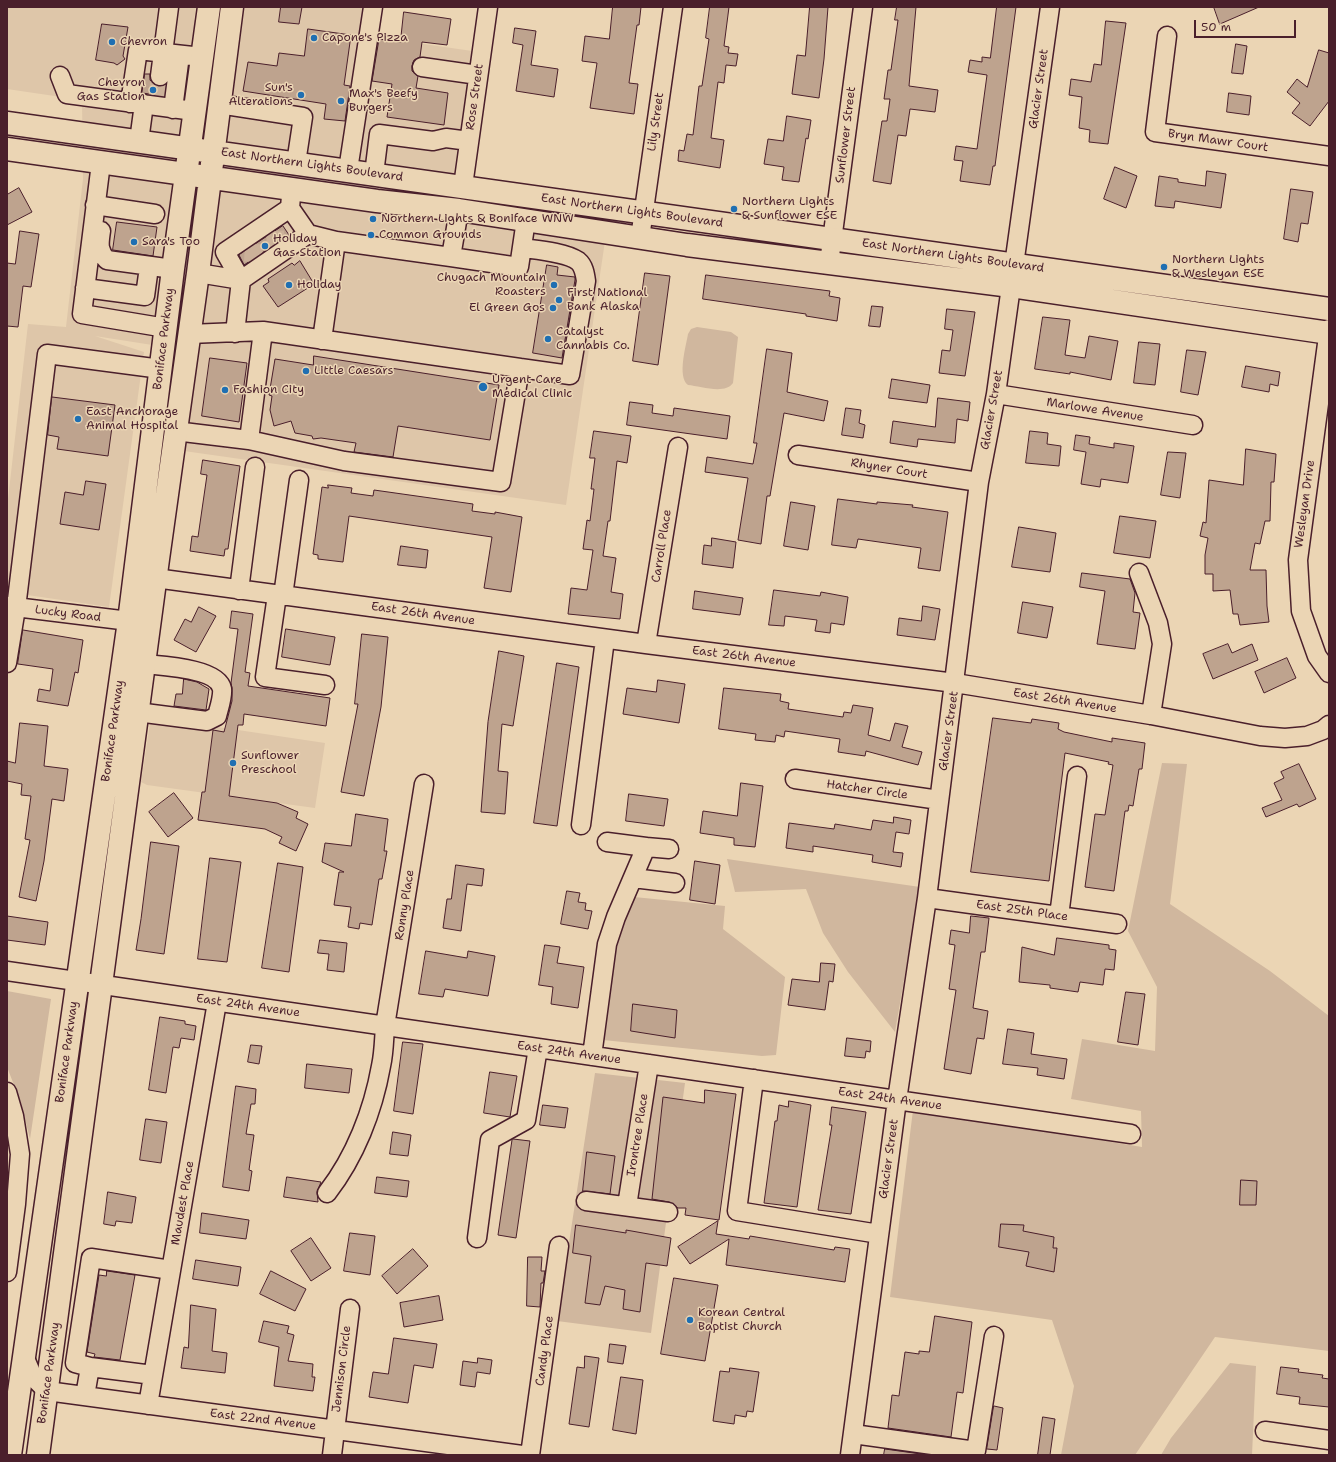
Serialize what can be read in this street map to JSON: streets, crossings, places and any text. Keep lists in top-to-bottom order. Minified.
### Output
{"streets":{"main road":["East Northern Lights Boulevard","Boniface Parkway"],"street":["Glacier Street","Rose Street","Lily Street","Sunflower Street","Bryn Mawr Court","Marlowe Avenue","Rhyner Court","Wesleyan Drive","Carroll Place","Lucky Road","East 26th Avenue","Hatcher Circle","Ronny Place","East 25th Place","East 24th Avenue","Irontree Place","Maudest Place","Candy Place","Jennison Circle","East 22nd Avenue"]},"crossings":[["Glacier Street","East Northern Lights Boulevard"],["Glacier Street","Marlowe Avenue"],["Glacier Street","Rhyner Court"],["Glacier Street","East 26th Avenue"],["Glacier Street","Hatcher Circle"],["Glacier Street","East 25th Place"],["Glacier Street","East 24th Avenue"],["Rose Street","East Northern Lights Boulevard"],["Lily Street","East Northern Lights Boulevard"],["Sunflower Street","East Northern Lights Boulevard"],["East Northern Lights Boulevard","Boniface Parkway"],["East Northern Lights Boulevard","Wesleyan Drive"],["Boniface Parkway","Lucky Road"],["Boniface Parkway","East 26th Avenue"],["Boniface Parkway","East 24th Avenue"],["Boniface Parkway","East 22nd Avenue"],["Carroll Place","East 26th Avenue"],["Ronny Place","East 24th Avenue"],["East 24th Avenue","Irontree Place"],["East 24th Avenue","Maudest Place"],["Maudest Place","East 22nd Avenue"],["Jennison Circle","East 22nd Avenue"]],"places":["Capone's Pizza","Chevron","Chevron Gas Station","Sun's Alterations","Max's Beefy Burgers","Northern Lights & Sunflower ESE","Northern Lights & Boniface WNW","Common Grounds","Sara's Too","Holiday Gas Station","Northern Lights & Wesleyan ESE","Holiday","Chugach Mountain Roasters","First National Bank Alaska","El Green Gos","Catalyst Cannabis Co.","Little Caesars","Urgent Care Medical Clinic","Fashion City","East Anchorage Animal Hospital","Sunflower Preschool","Korean Central Baptist Church"],"scale_bar":"50 m"}
